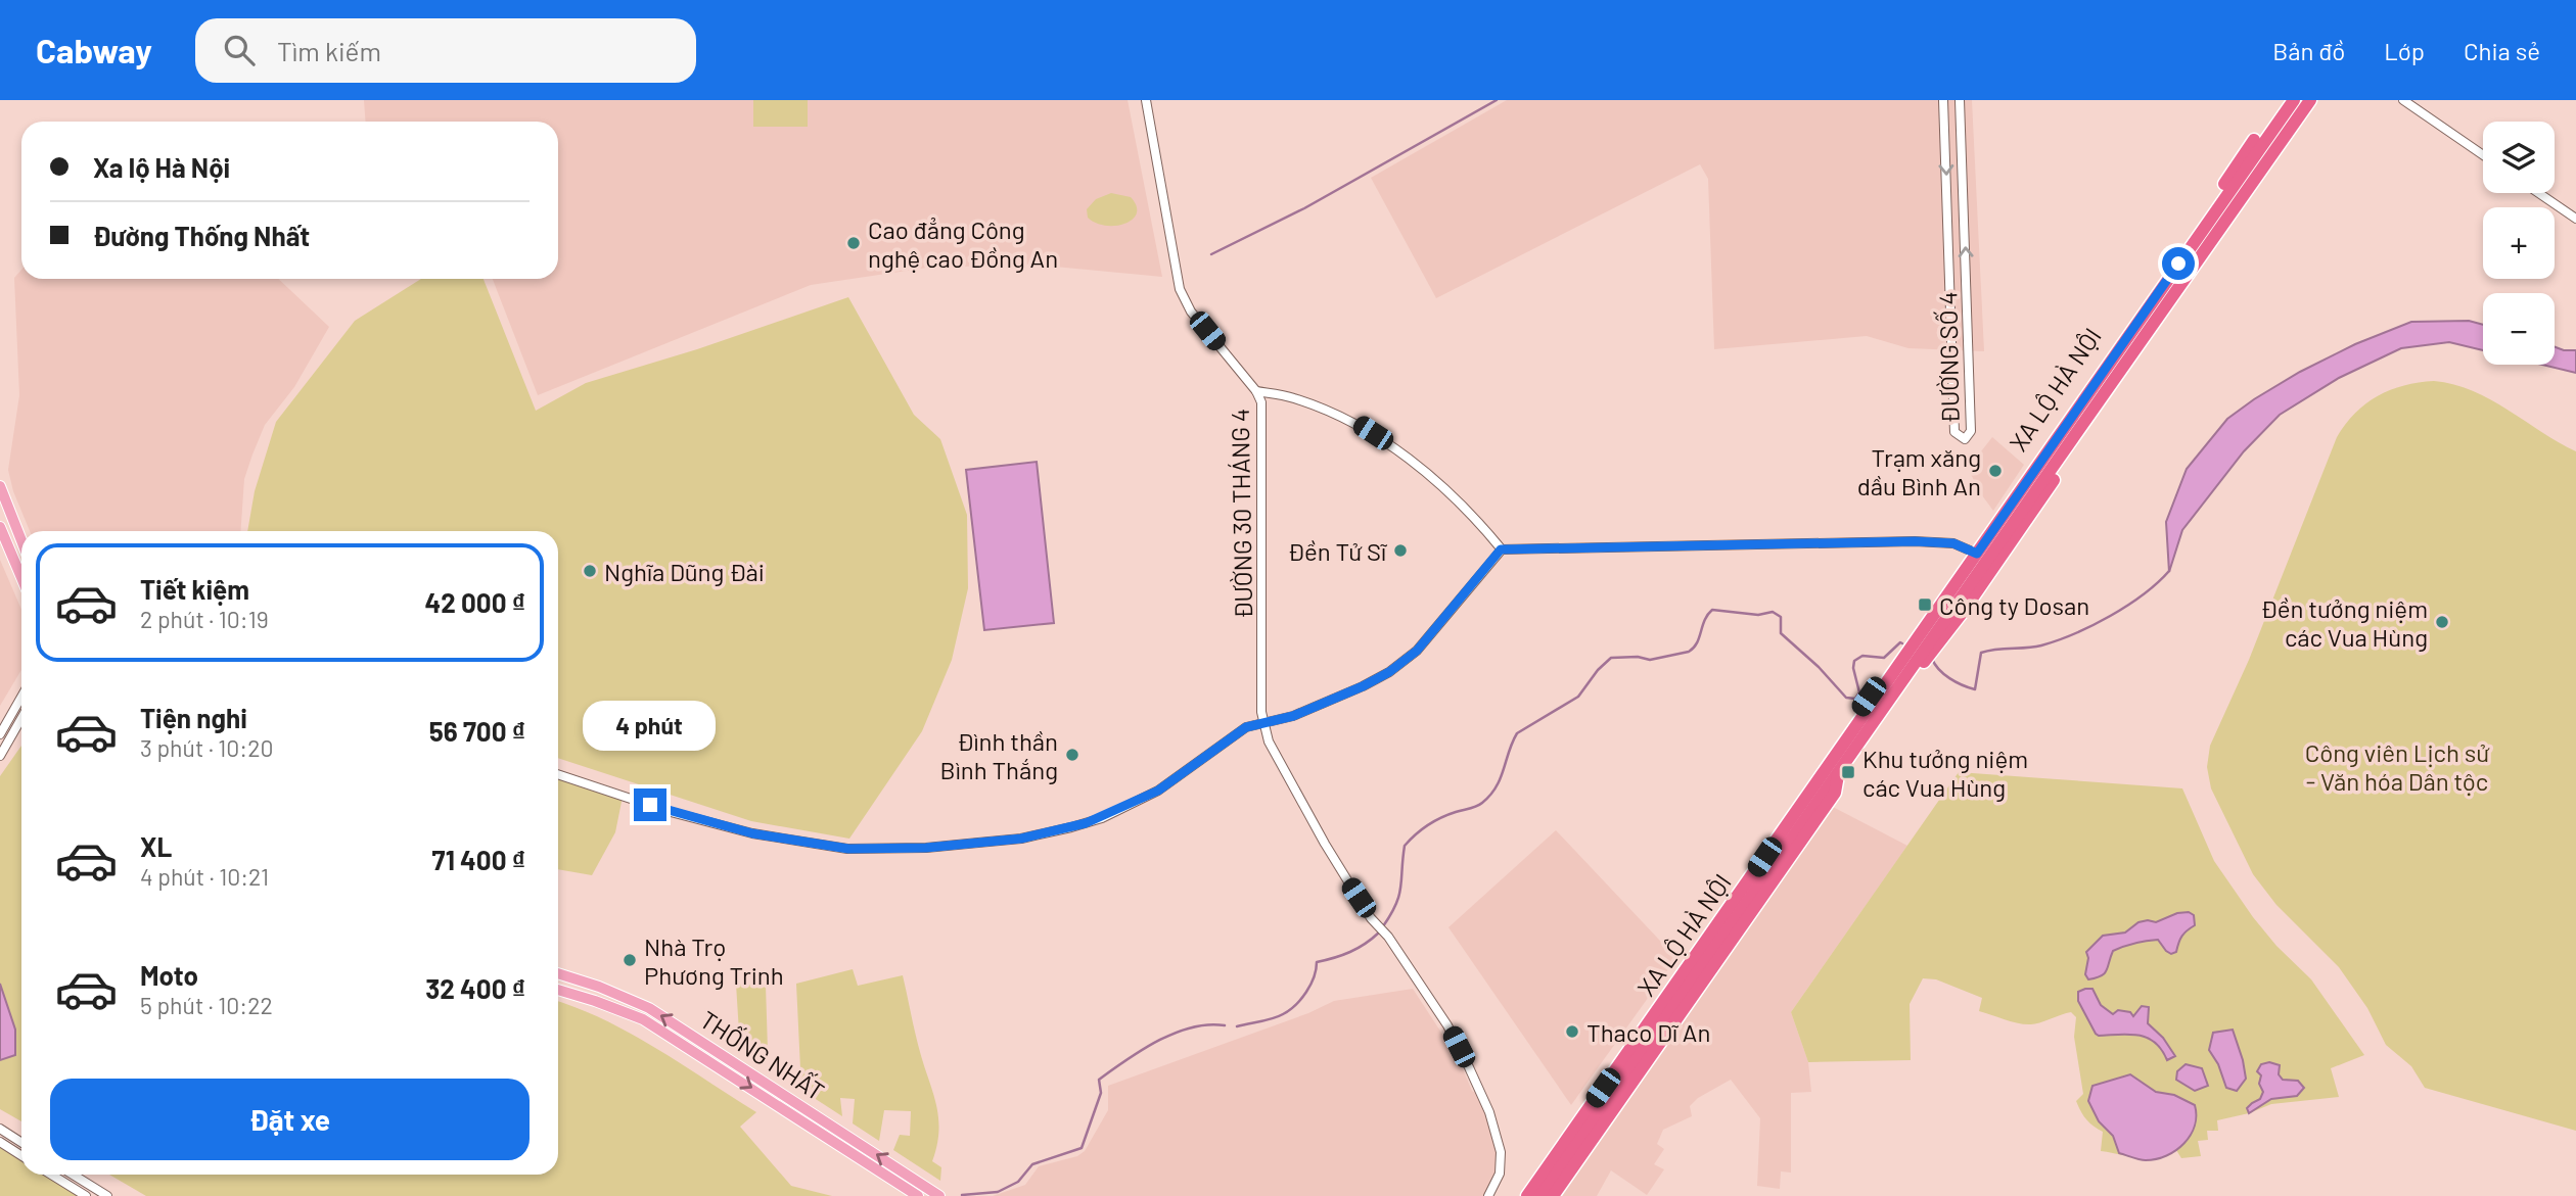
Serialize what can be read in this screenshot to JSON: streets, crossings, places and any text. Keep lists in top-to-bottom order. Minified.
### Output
{"streets":{"highway":["XA LỘ HÀ NỘI"],"main road":["THỐNG NHẤT"],"street":["ĐƯỜNG SỐ 4","ĐƯỜNG 30 THÁNG 4"]},"parks":["Công viên Lịch sử - Văn hóa Dân tộc"],"places":{"other":["Cao đẳng Công nghệ cao Đồng An","Trạm xăng dầu Bình An","Đền Tử Sĩ","Nghĩa Dũng Đài","Đền tưởng niệm các Vua Hùng","Đình thần Bình Thắng","Nhà Trọ Phương Trinh","Thaco Dĩ An"],"transit":["Công ty Dosan","Khu tưởng niệm các Vua Hùng"]},"page":{"header":"Cabway","search":"Tìm kiếm","nav":["Bản đồ","Lớp","Chia sẻ"],"map_buttons":["+","−"],"banner":["Xa lộ Hà Nội","Đường Thống Nhất"],"list":[{"name":"Tiết kiệm","note":"2 phút · 10:19","value":"42 000 ₫"},{"name":"Tiện nghi","note":"3 phút · 10:20","value":"56 700 ₫"},{"name":"XL","note":"4 phút · 10:21","value":"71 400 ₫"},{"name":"Moto","note":"5 phút · 10:22","value":"32 400 ₫"}],"bubble":"4 phút","buttons":"Đặt xe"}}
